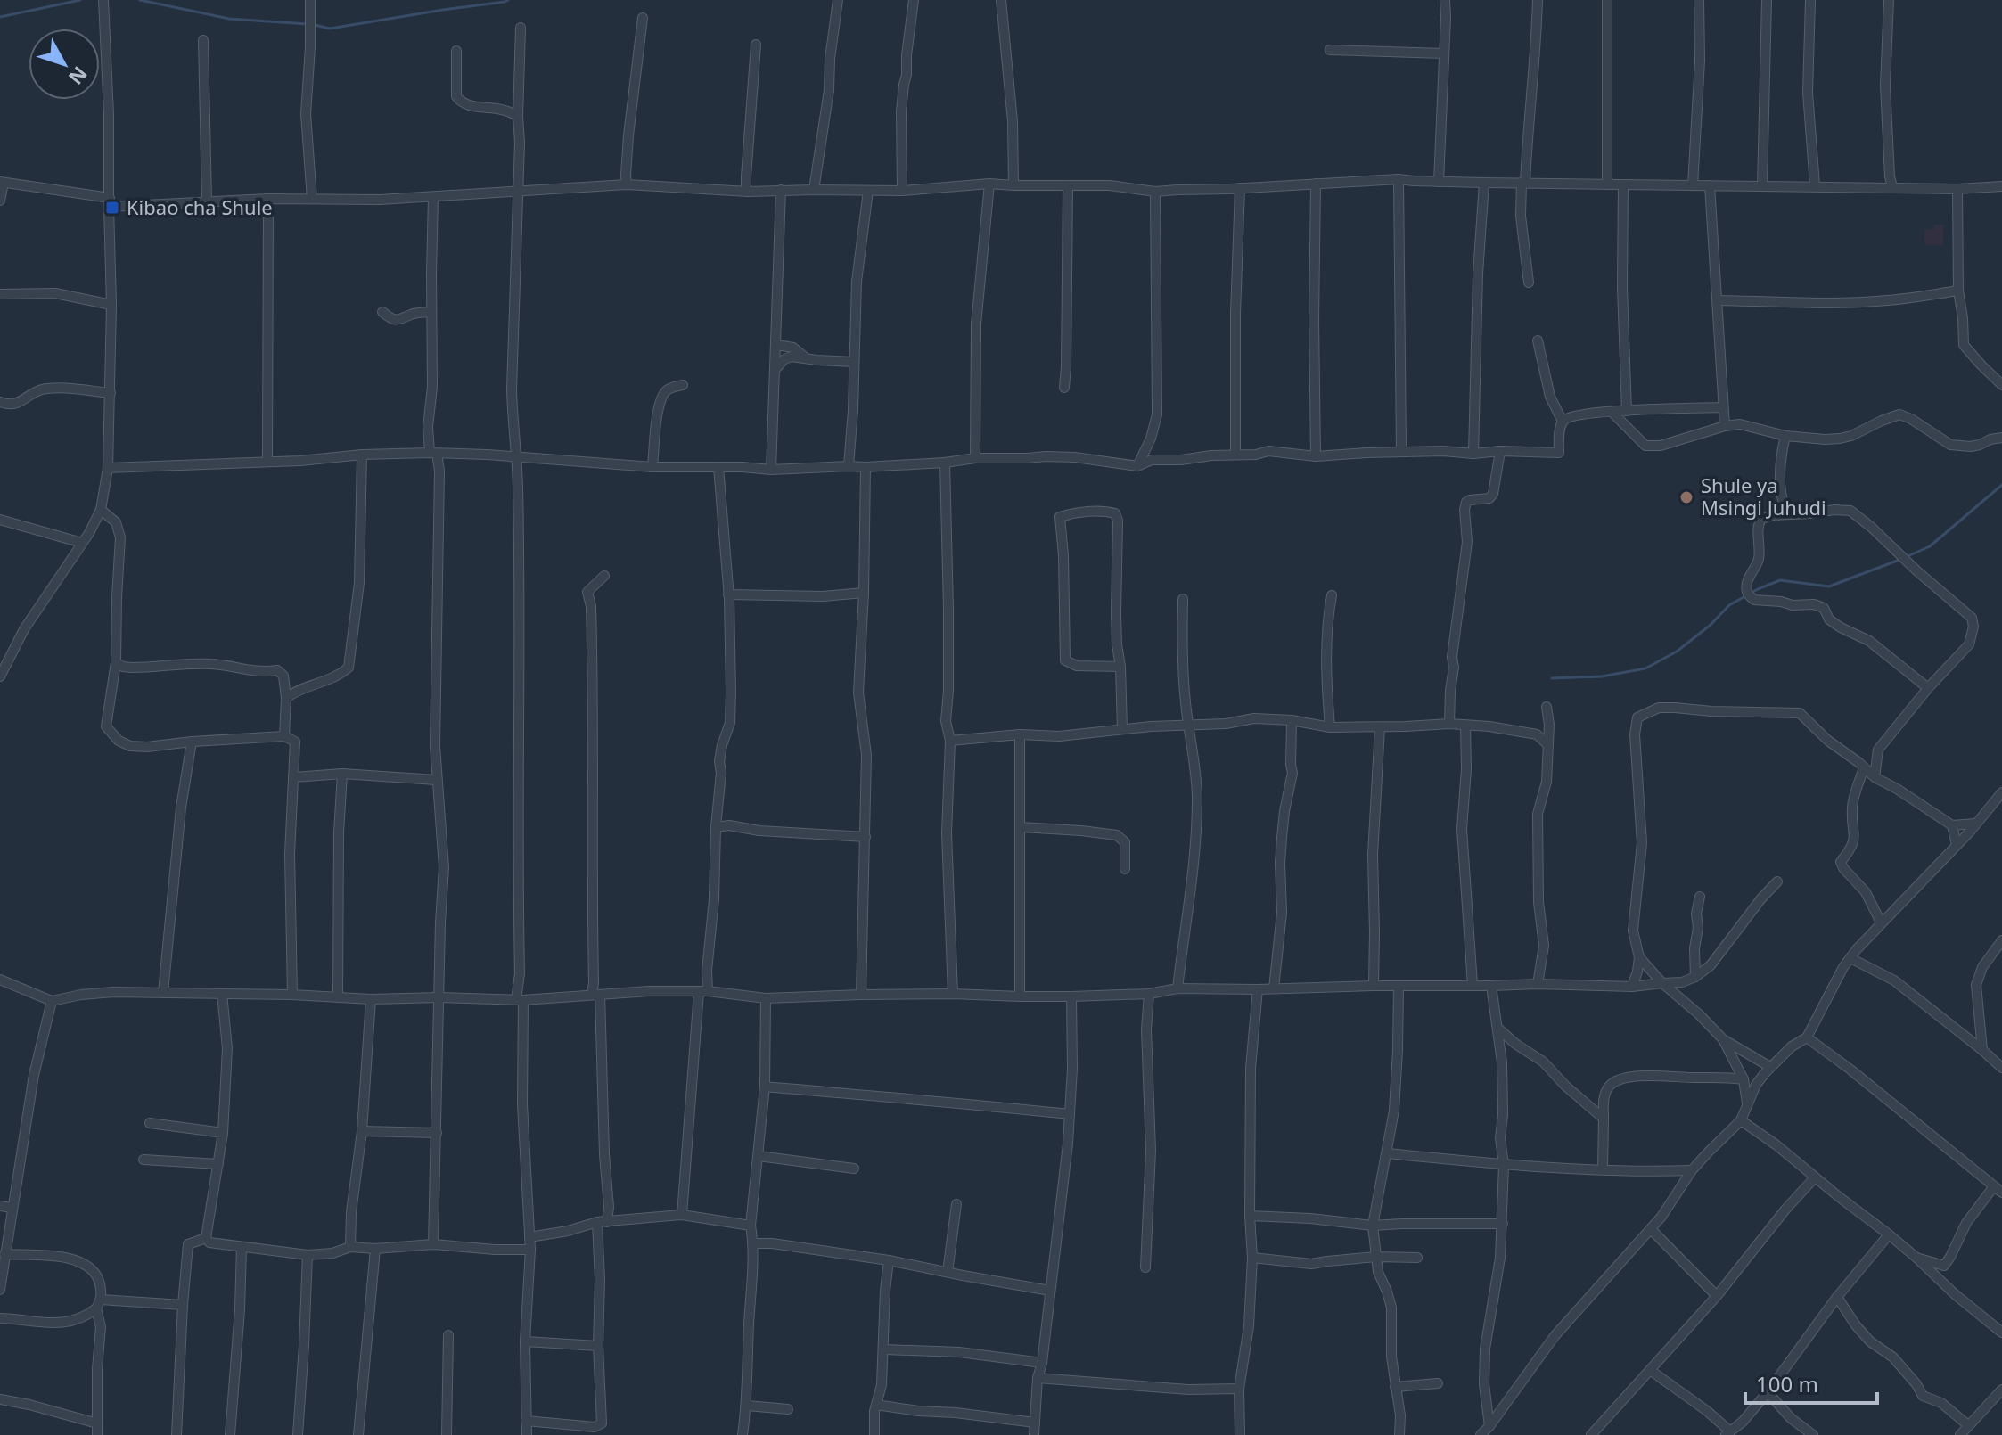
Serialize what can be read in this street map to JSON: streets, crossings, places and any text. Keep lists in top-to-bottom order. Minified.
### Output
{"places":{"transit":["Kibao cha Shule"],"other":["Shule ya Msingi Juhudi"]},"scale_bar":"100 m","north":"bottom right"}
